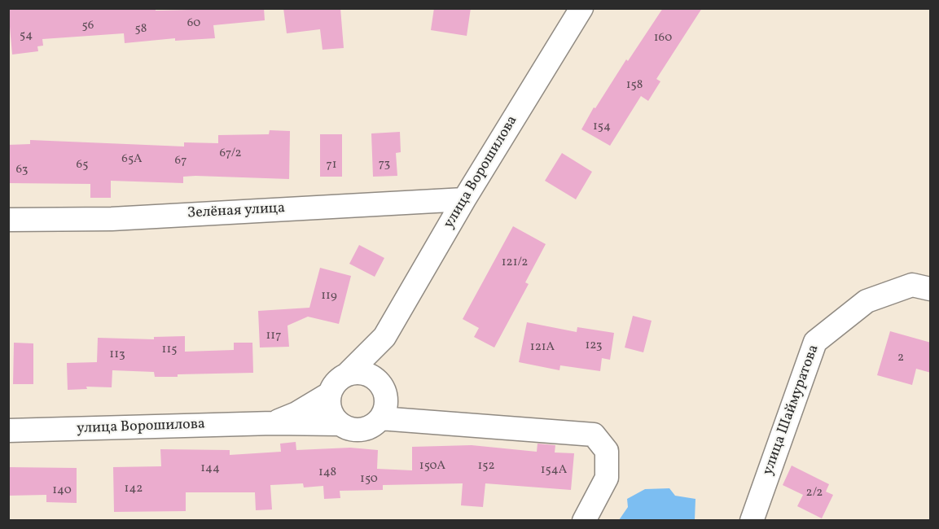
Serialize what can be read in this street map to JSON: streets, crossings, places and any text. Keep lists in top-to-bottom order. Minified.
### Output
{"streets":{"street":["улица Ворошилова","Зелёная улица","улица Шаймуратова"]},"crossings":[["улица Ворошилова","Зелёная улица"]],"house_numbers":["60","56","58","54","160","158","154","67/2","65А","67","73","65","71","63","121/2","119","117","123","121А","115","113","2","150А","152","144","154А","148","150","142","140","2/2"]}
